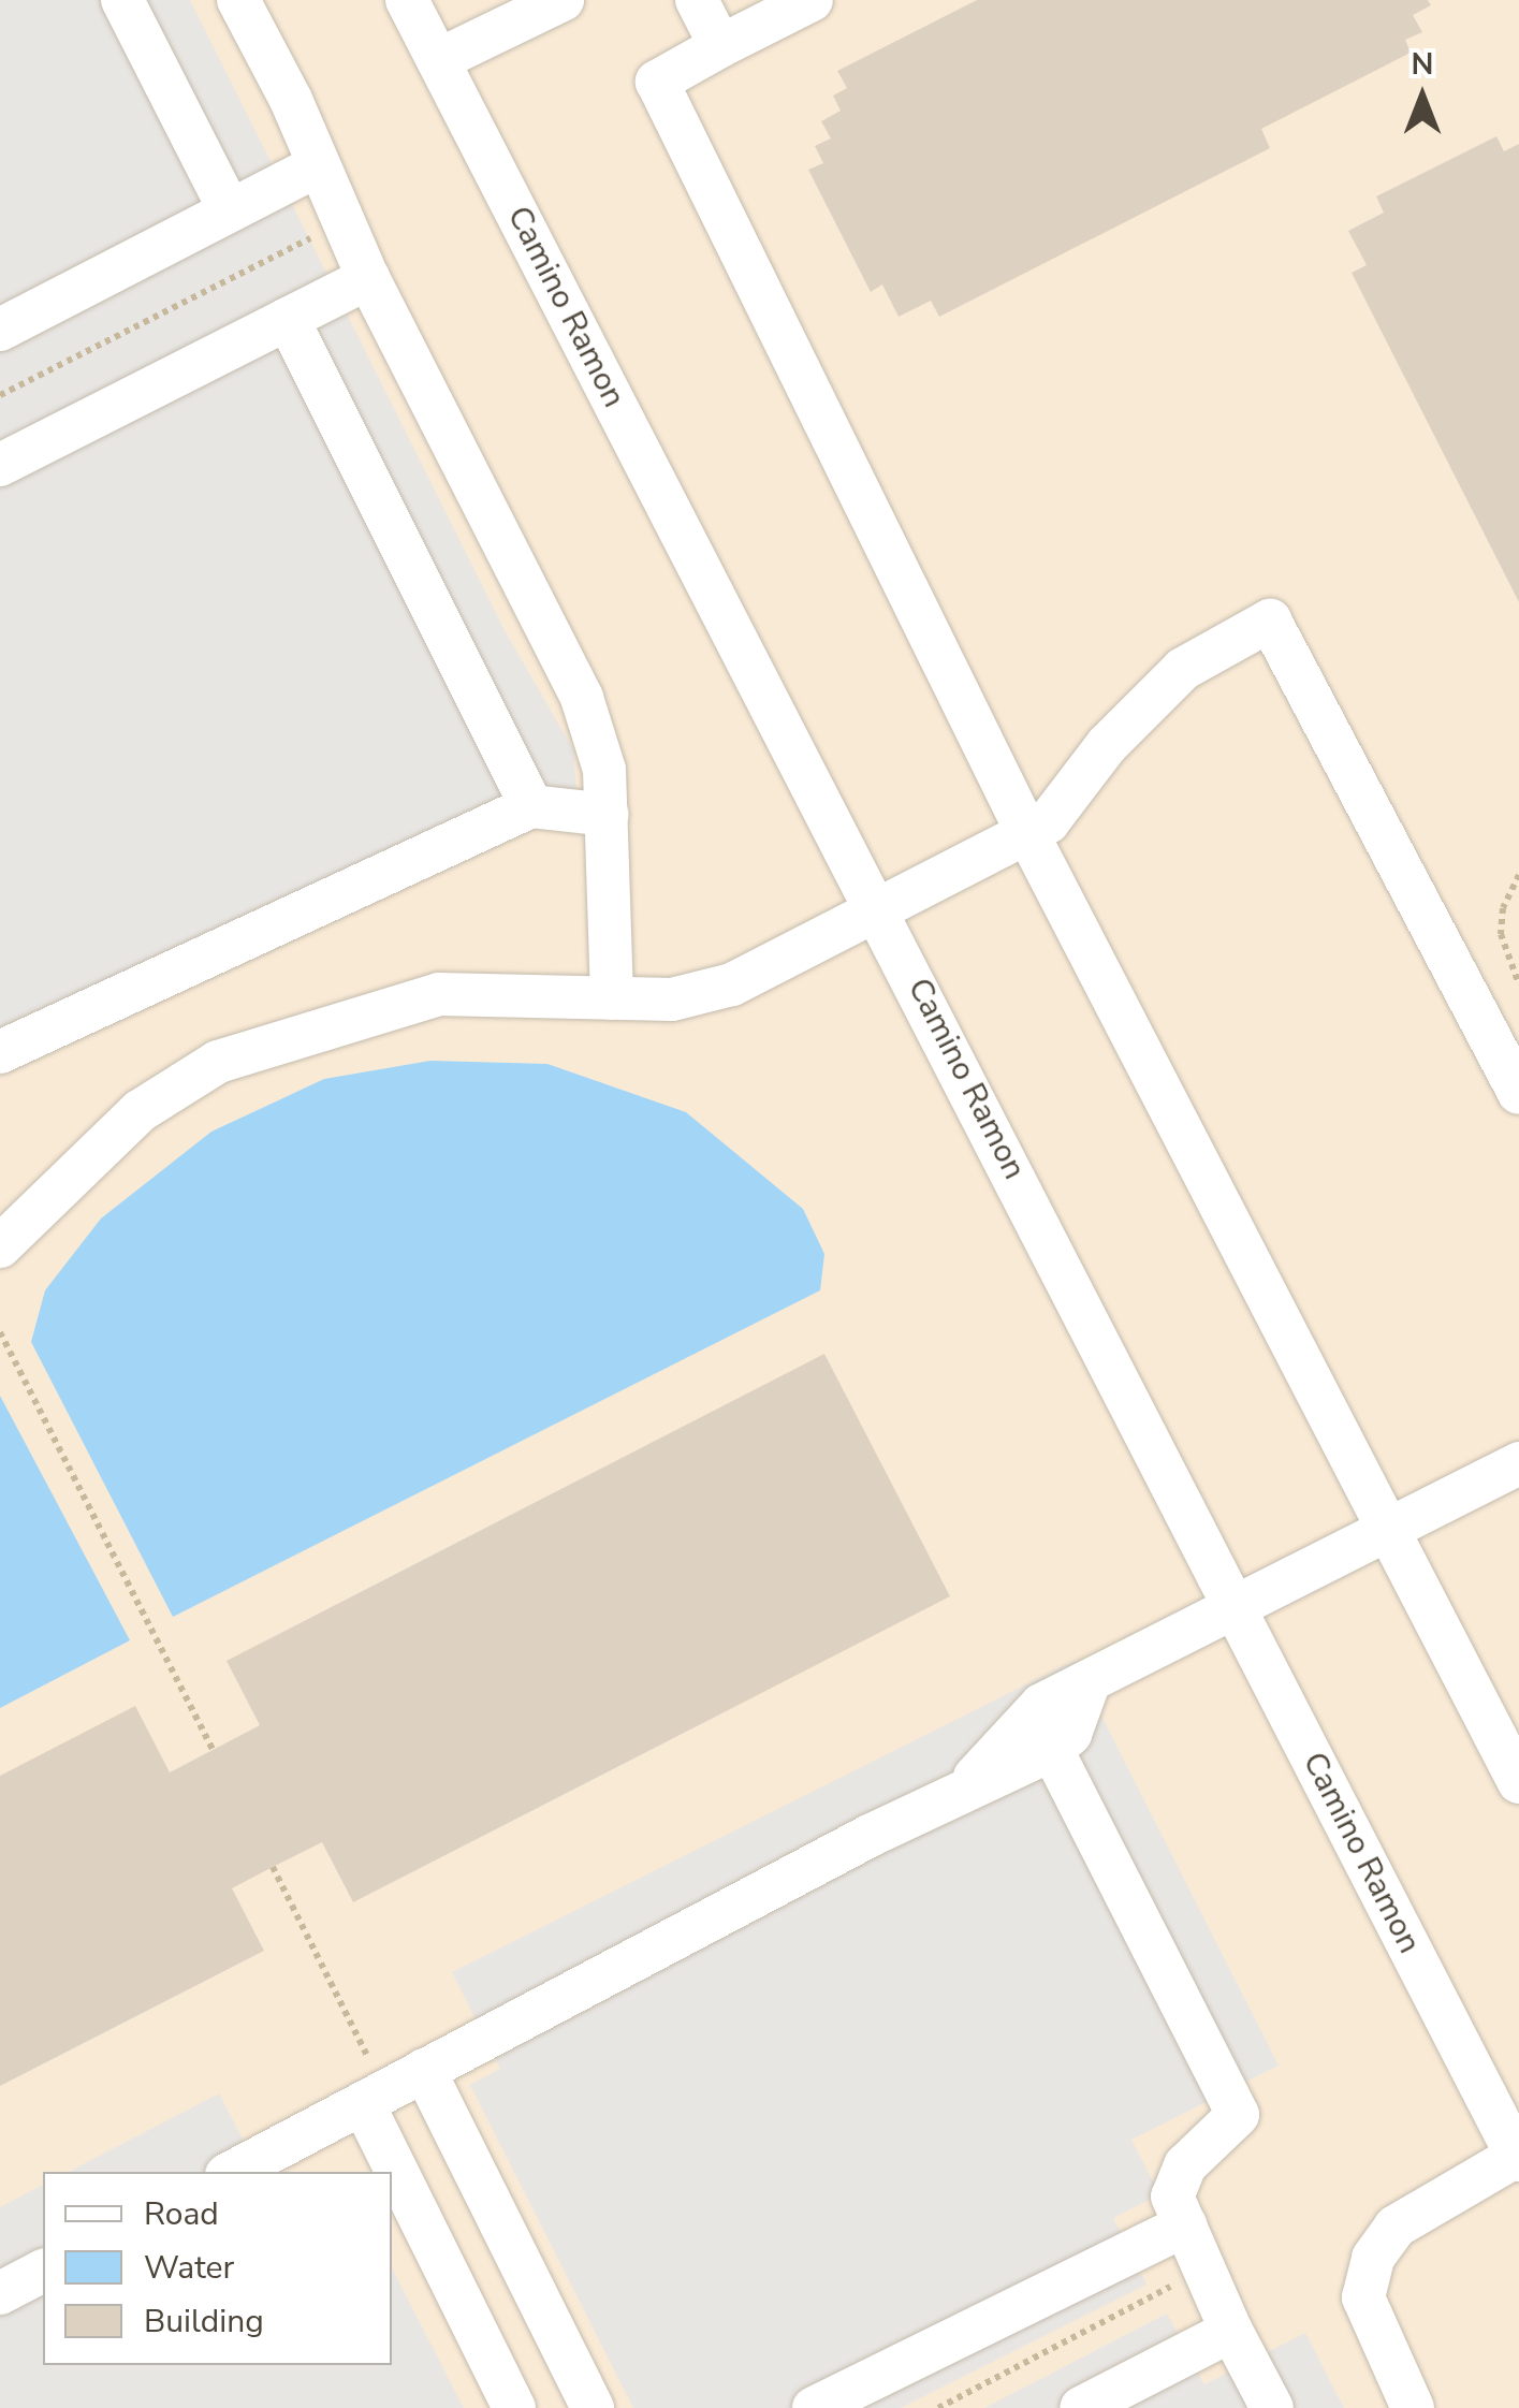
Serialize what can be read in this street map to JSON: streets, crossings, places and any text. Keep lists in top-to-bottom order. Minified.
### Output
{"streets":{"street":["Camino Ramon"]},"legend":["Road","Water","Building"],"north":"top"}
